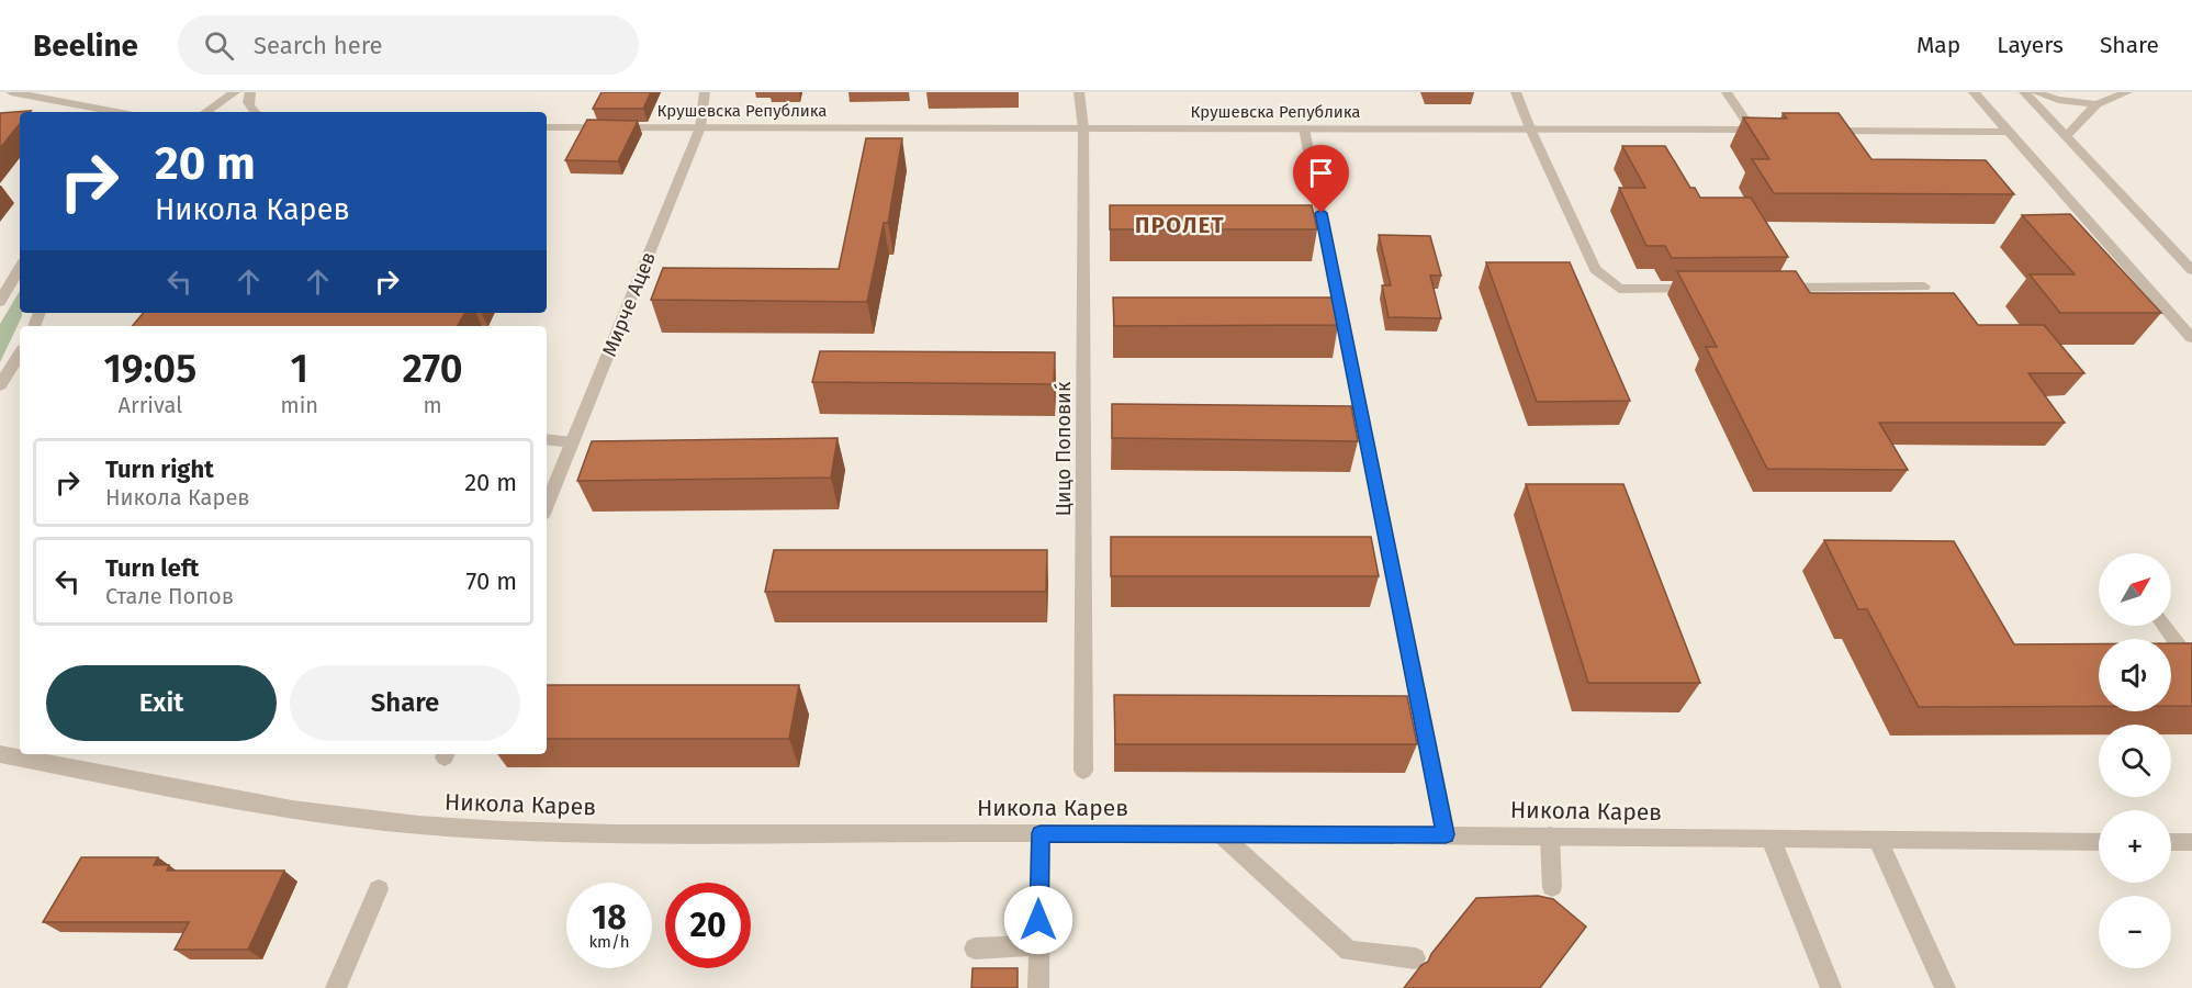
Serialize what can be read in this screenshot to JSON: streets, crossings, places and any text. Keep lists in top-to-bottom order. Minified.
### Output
{"streets":{"street":["Крушевска Република","Мирче Ацев","Цицо Поповиќ","Никола Карев"]},"crossings":[["Крушевска Република","Мирче Ацев"],["Крушевска Република","Цицо Поповиќ"]],"districts":["ПРОЛЕТ"],"north":"top right","page":{"header":"Beeline","search":"Search here","nav":["Map","Layers","Share"],"turn":["20 m","Никола Карев"],"eta":["19:05","Arrival","1","min","270","m"],"list":[{"name":"Turn right","note":"Никола Карев","value":"20 m"},{"name":"Turn left","note":"Стале Попов","value":"70 m"}],"map_buttons":["+","−"],"buttons":["Exit","Share"],"speed":"18 km/h","limit":"20"}}
